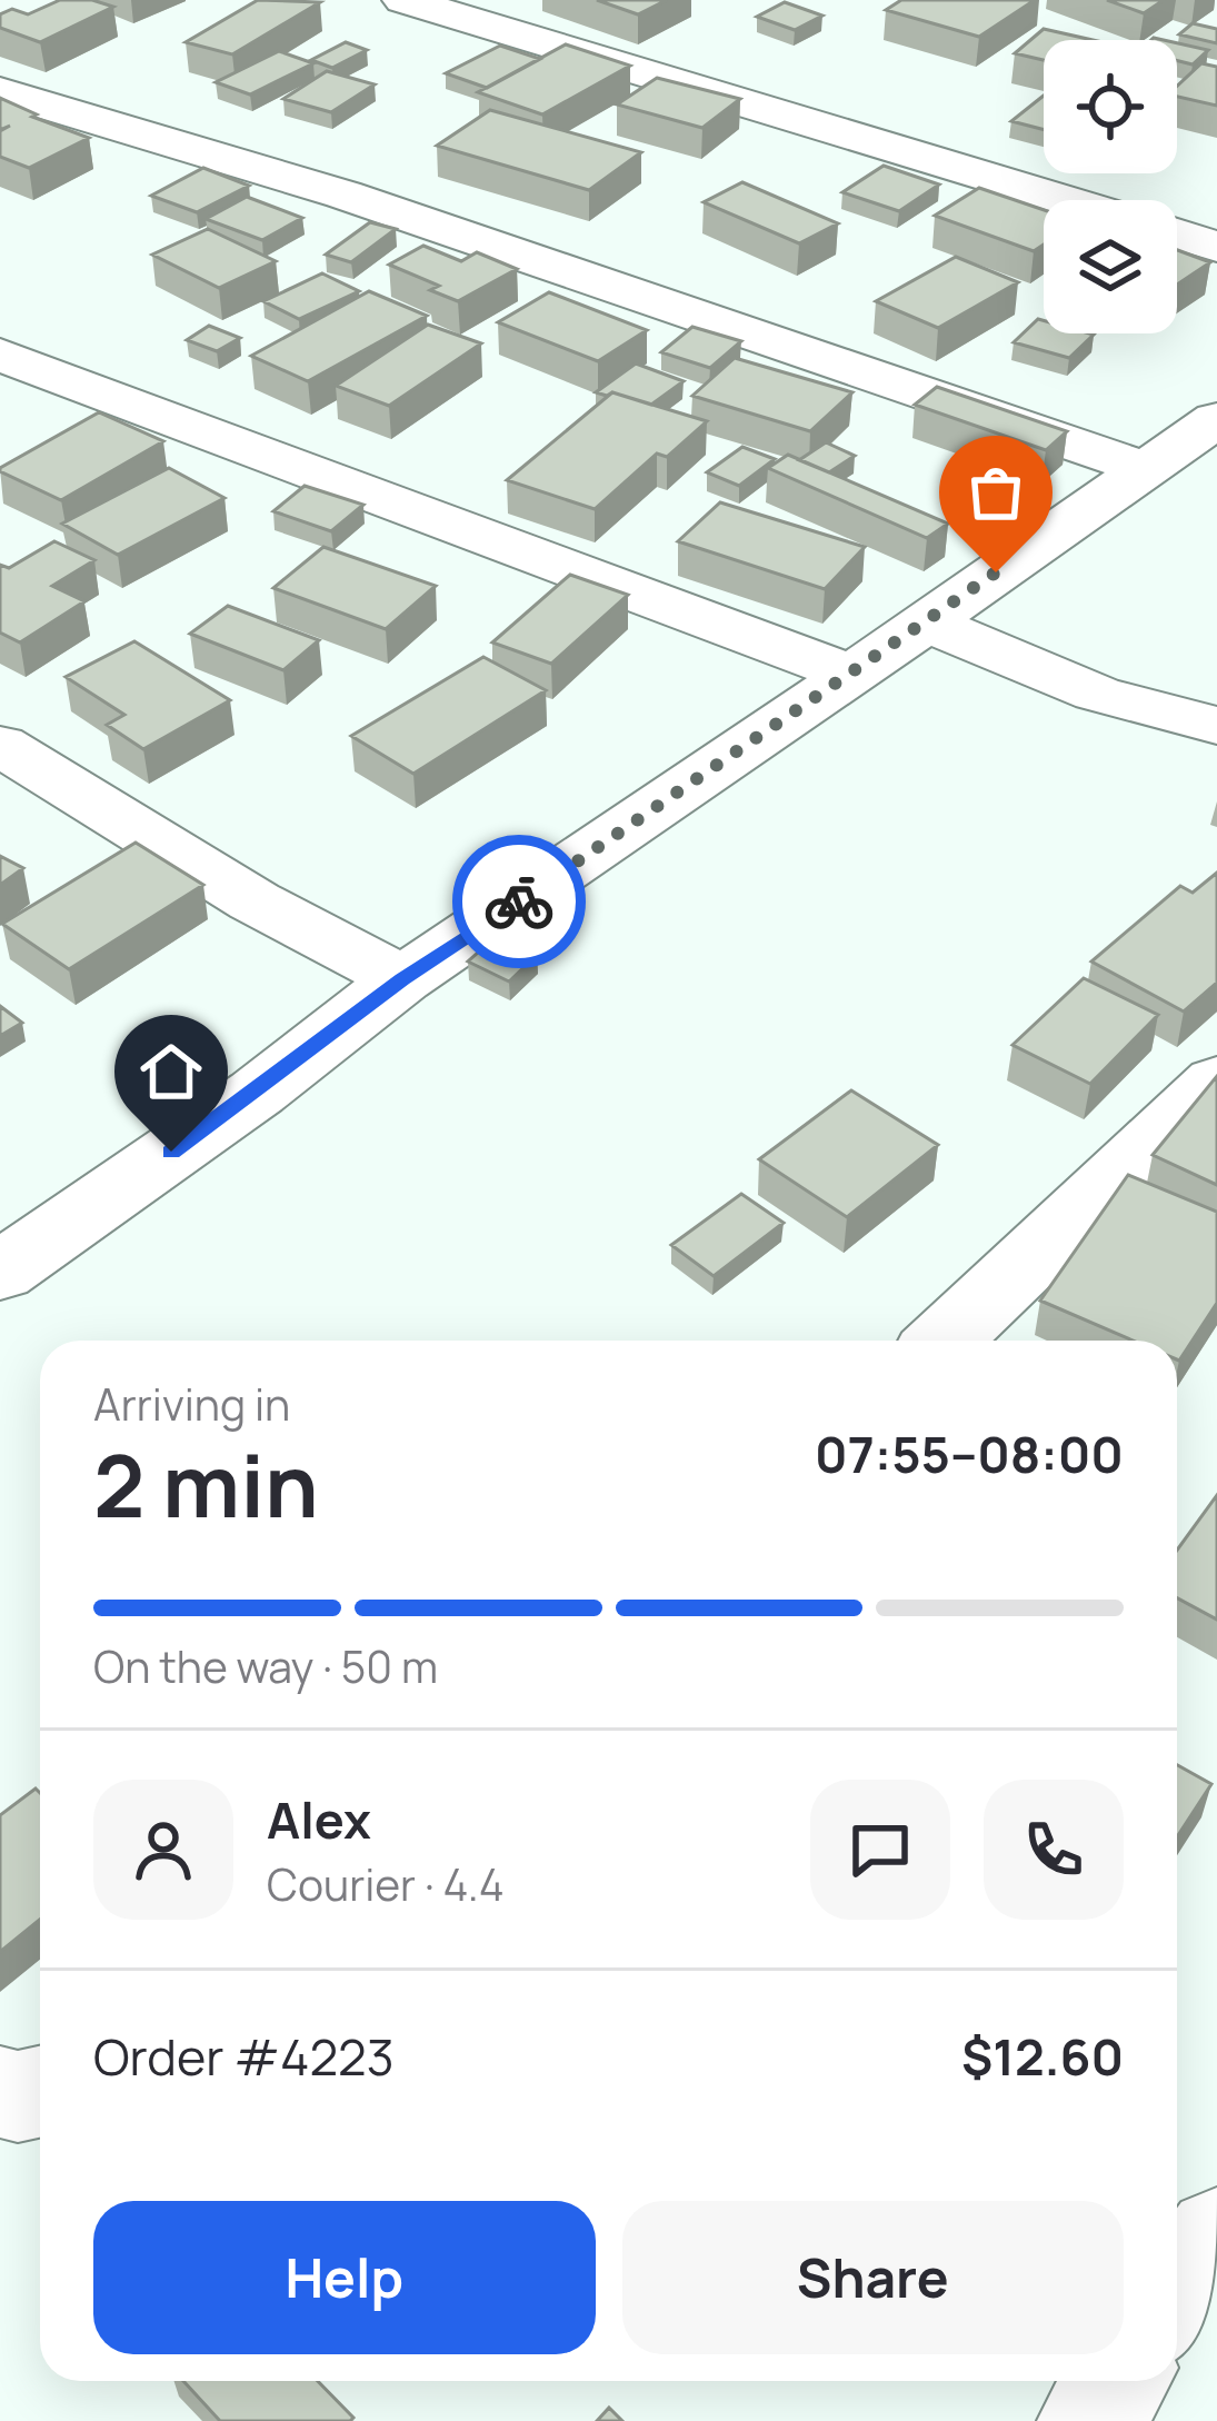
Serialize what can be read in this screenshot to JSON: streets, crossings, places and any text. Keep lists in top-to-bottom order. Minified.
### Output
{"page":{"heading":["2 min","Arriving in","07:55–08:00"],"panel":["Alex","Courier · 4.4","Order #4223","$12.60"],"bar":"On the way · 50 m","buttons":["Help","Share"]}}
